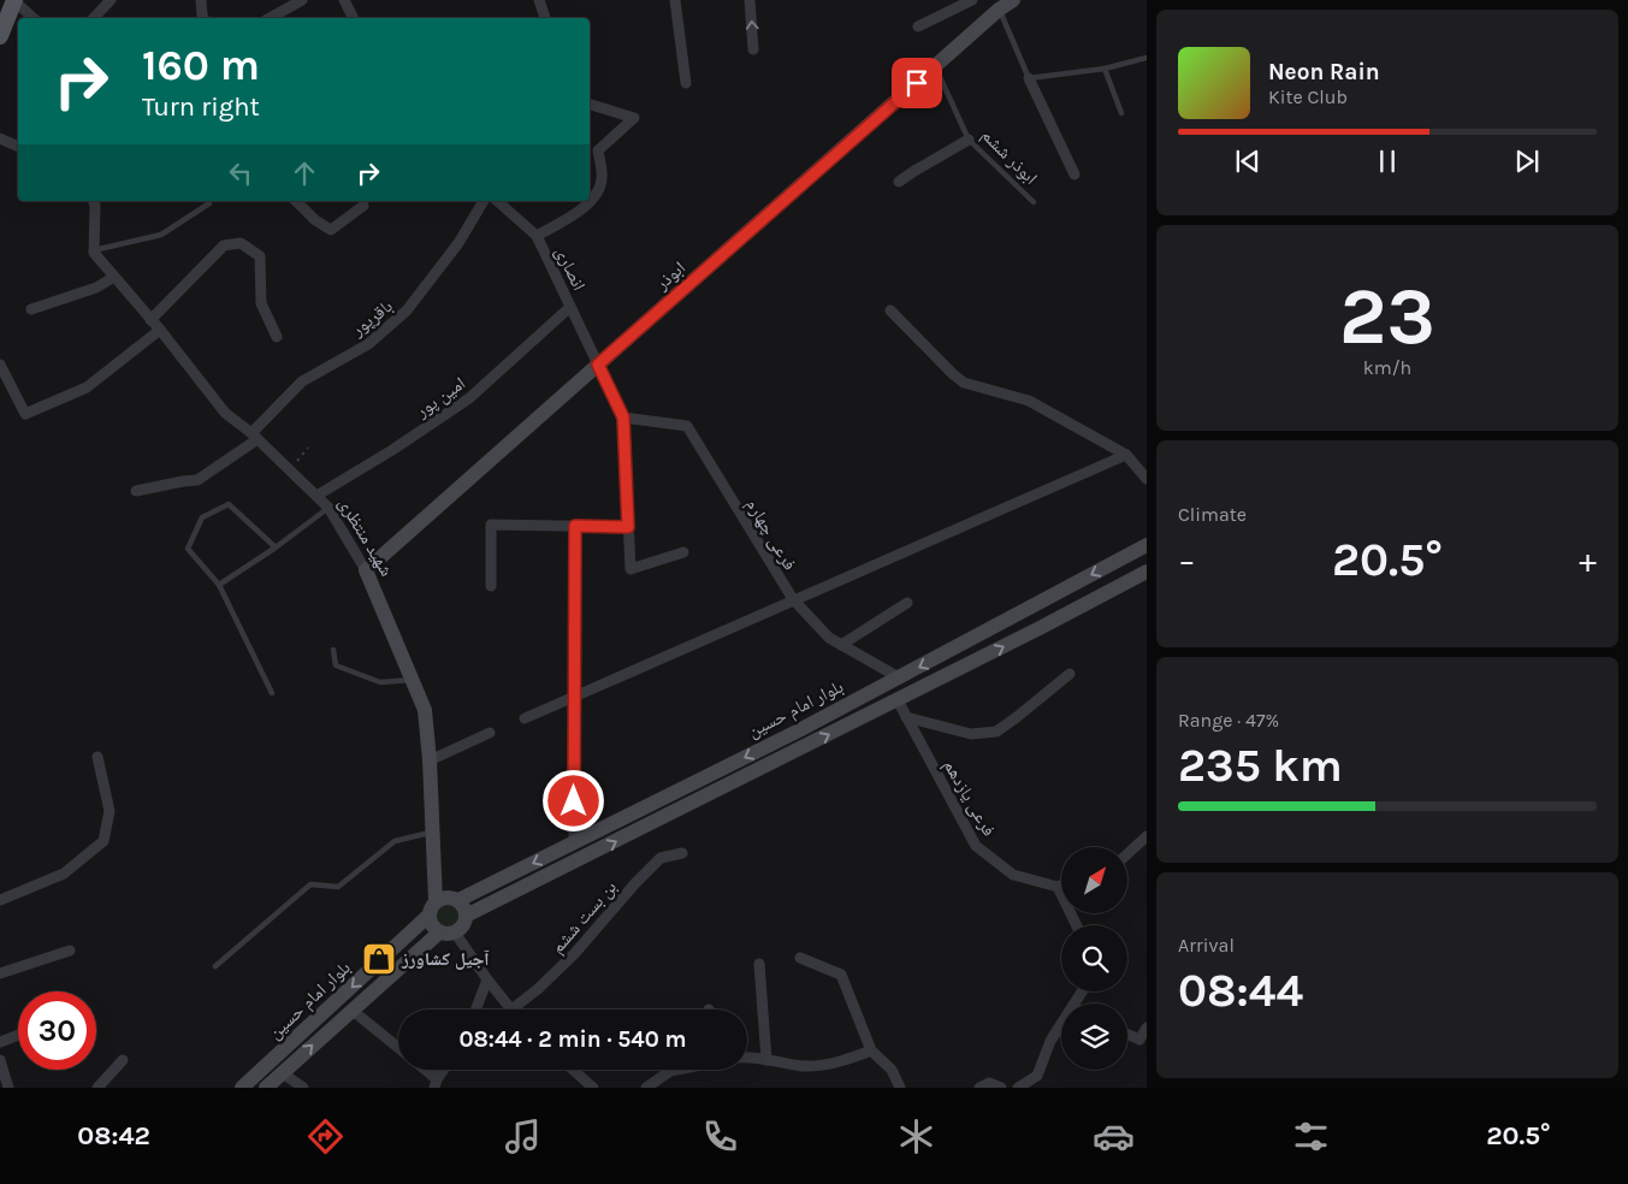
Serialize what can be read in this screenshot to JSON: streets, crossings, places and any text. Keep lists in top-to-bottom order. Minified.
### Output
{"streets":{"street":["انصاری","ابوذر","باقرپور","امین پور","فرعی چهارم","شهید منتظری","بلوار امام حسین","فرعی یازدهم","بن بست ششم"],"lane":["ابوذر ششم"]},"crossings":[["ابوذر ششم","ابوذر"],["انصاری","ابوذر"],["انصاری","امین پور"],["انصاری","فرعی چهارم"],["ابوذر","شهید منتظری"],["باقرپور","شهید منتظری"],["امین پور","شهید منتظری"],["فرعی چهارم","بلوار امام حسین"],["شهید منتظری","بلوار امام حسین"],["بلوار امام حسین","فرعی یازدهم"]],"places":{"shop":["آجیل کشاورز"]},"north":"top right","page":{"turn":["160 m","Turn right"],"song":["Neon Rain","Kite Club"],"tile":[["23","km/h"],"Climate",["Range · 47%","235 km"],["Arrival","08:44"]],"heat":["−","20.5°","+"],"limit":"30","trip":"08:44 · 2 min · 540 m","tabs":["08:42","20.5°"]}}
